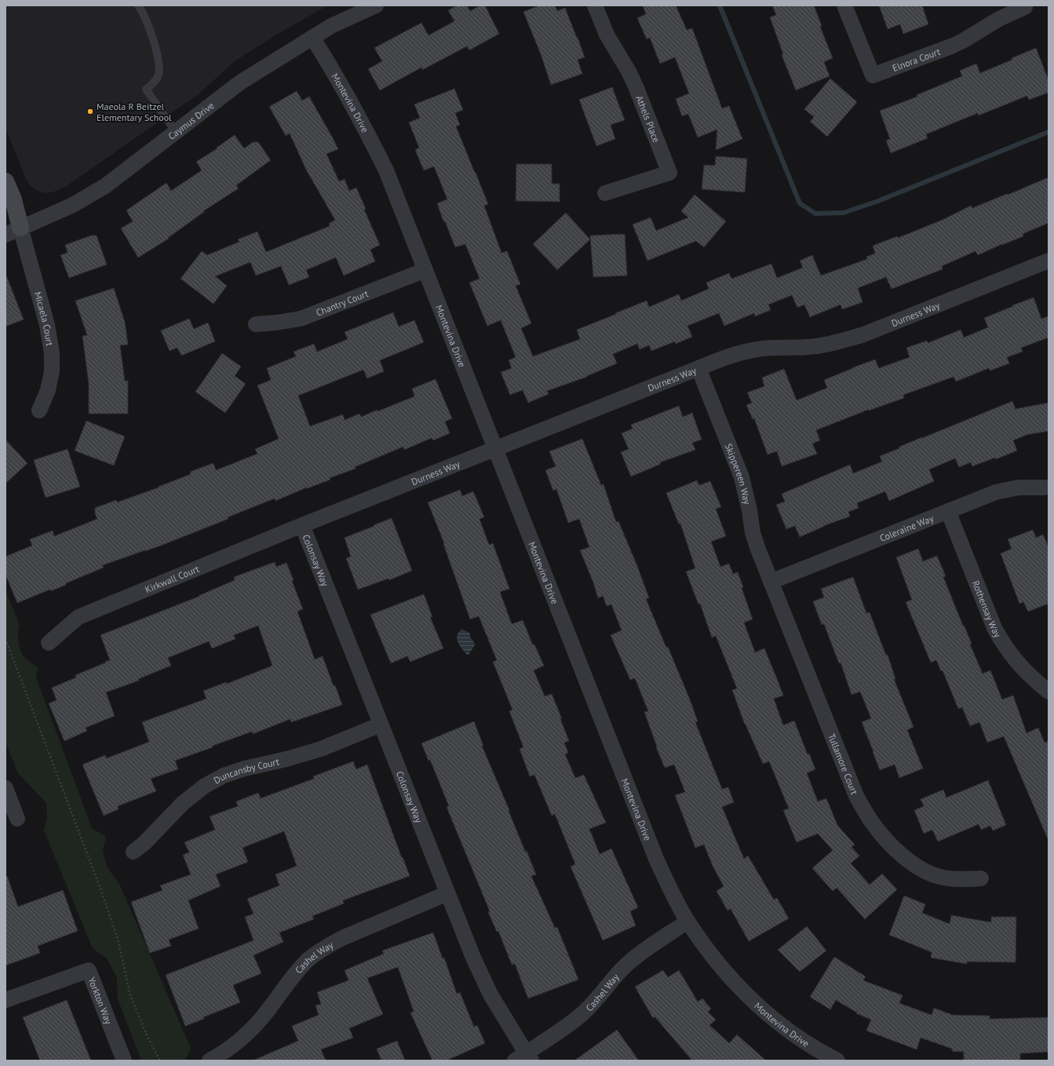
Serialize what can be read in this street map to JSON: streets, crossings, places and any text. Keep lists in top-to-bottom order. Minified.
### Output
{"streets":{"street":["Elnora Court","Montevina Drive","Athels Place","Caymus Drive","Chantry Court","Durness Way","Micaela Court","Skippereen Way","Coleraine Way","Colonsay Way","Kirkwall Court","Rothensay Way","Tullamore Court","Duncansby Court","Cashel Way","Yorkton Way"]},"crossings":[["Montevina Drive","Caymus Drive"],["Montevina Drive","Chantry Court"],["Montevina Drive","Durness Way"],["Montevina Drive","Cashel Way"],["Caymus Drive","Micaela Court"],["Durness Way","Skippereen Way"],["Durness Way","Colonsay Way"],["Durness Way","Kirkwall Court"],["Skippereen Way","Coleraine Way"],["Skippereen Way","Tullamore Court"],["Coleraine Way","Rothensay Way"],["Coleraine Way","Tullamore Court"],["Colonsay Way","Kirkwall Court"],["Colonsay Way","Duncansby Court"],["Colonsay Way","Cashel Way"]],"places":["Maeola R Beitzel Elementary School"]}
